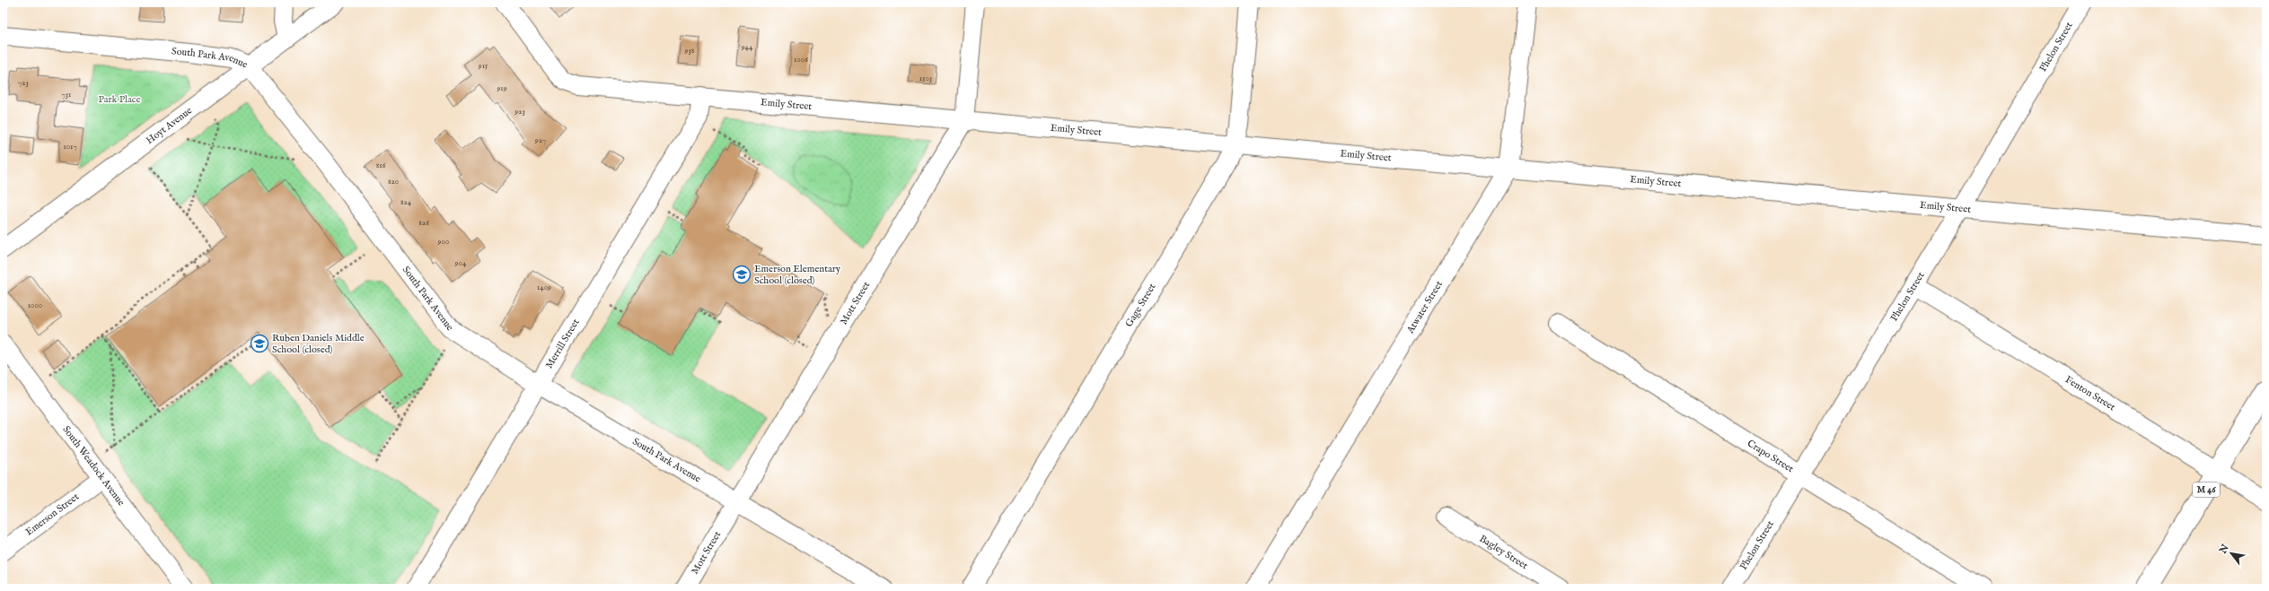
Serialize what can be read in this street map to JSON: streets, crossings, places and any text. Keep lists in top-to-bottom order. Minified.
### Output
{"streets":{"highway":["M 46"],"street":["Phelon Street","South Park Avenue","Emily Street","Hoyt Avenue","Mott Street","Gage Street","Atwater Street","Merrill Street","Fenton Street","Crapo Street","South Weadock Avenue","Emerson Street","Bagley Street"]},"crossings":[["Phelon Street","Emily Street"],["Phelon Street","Fenton Street"],["Phelon Street","Crapo Street"],["South Park Avenue","Hoyt Avenue"],["South Park Avenue","Mott Street"],["South Park Avenue","Merrill Street"],["Emily Street","Mott Street"],["Emily Street","Gage Street"],["Emily Street","Atwater Street"],["Emily Street","Merrill Street"],["Fenton Street","M 46"],["South Weadock Avenue","Emerson Street"]],"parks":["Park Place"],"places":{"school or university":["Emerson Elementary School (closed)","Ruben Daniels Middle School (closed)"]},"house_numbers":["944","938","1006","915","1503","723","919","731","923","927","1017","816","820","824","826","900","904","1409","1000"],"north":"top left"}
